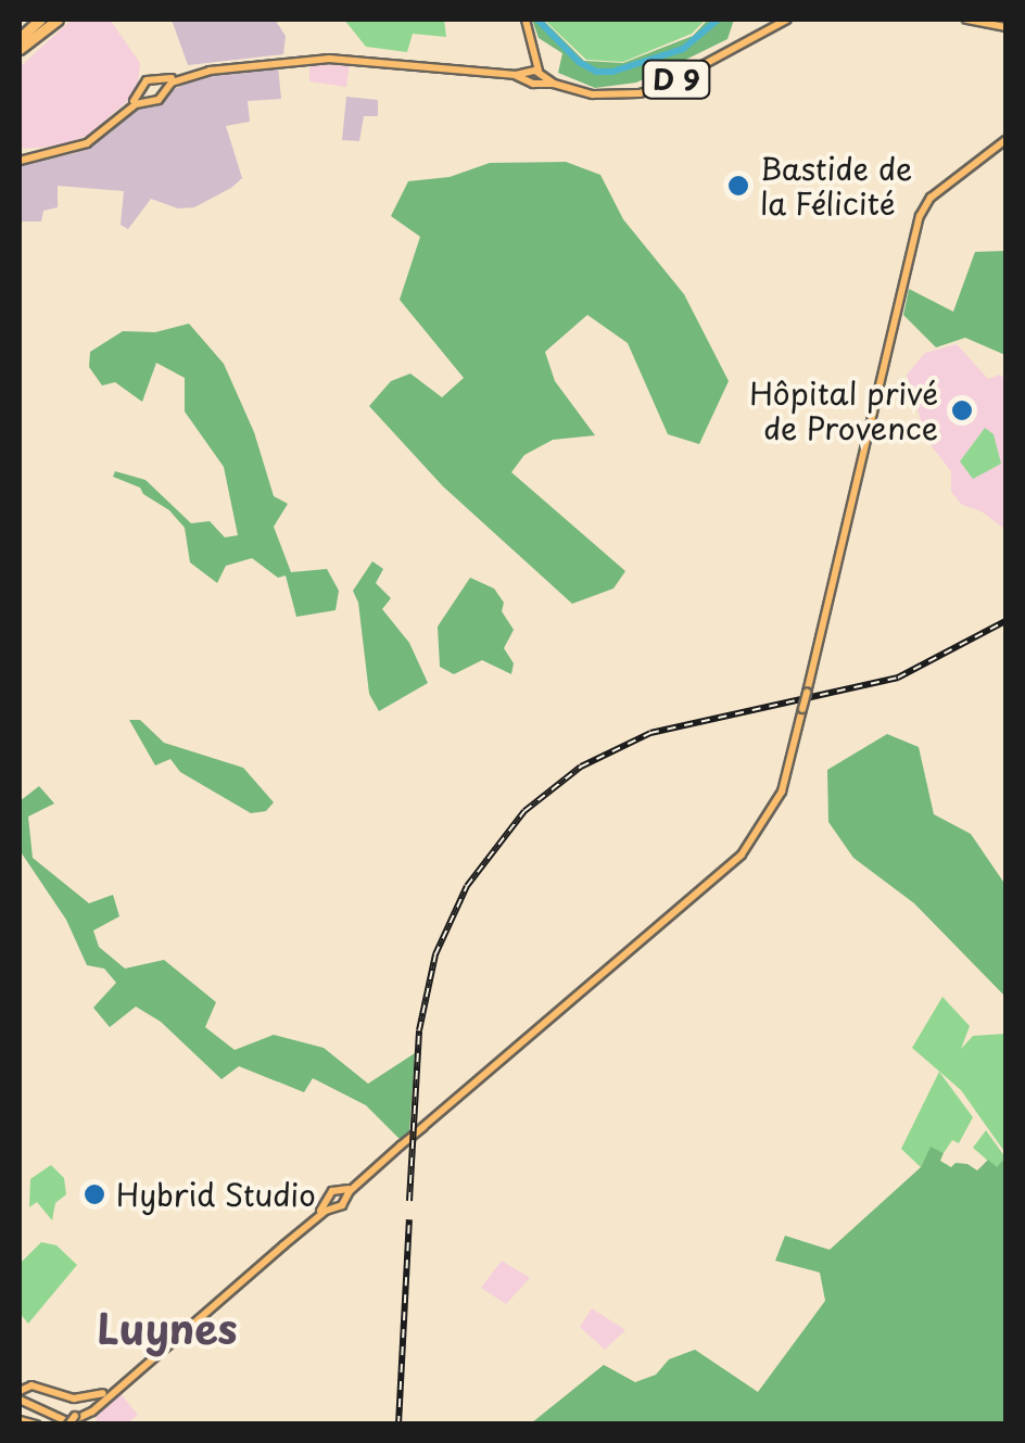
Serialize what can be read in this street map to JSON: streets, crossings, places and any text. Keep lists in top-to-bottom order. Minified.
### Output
{"streets":{"main road":["D 9"]},"districts":["Luynes"],"places":["Bastide de la Félicité","Hôpital privé de Provence","Hybrid Studio"]}
